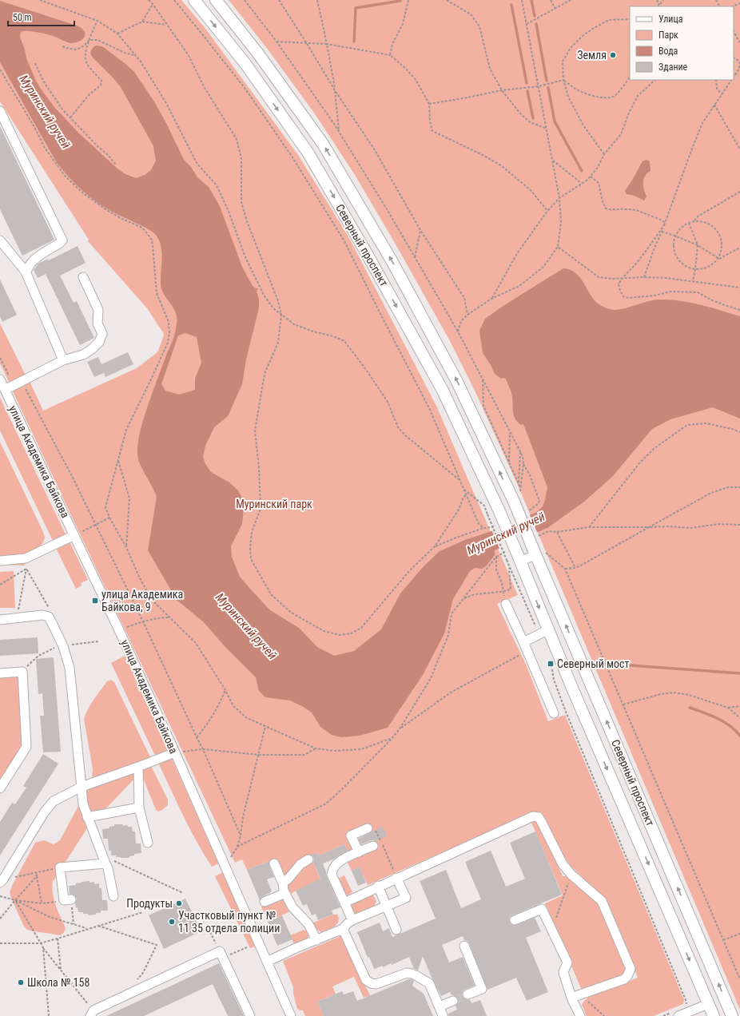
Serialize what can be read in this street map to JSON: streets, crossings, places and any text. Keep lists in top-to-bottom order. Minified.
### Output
{"streets":{"main road":["Северный проспект"],"street":["улица Академика Байкова"]},"water":["Муринский ручей"],"parks":["Муринский парк"],"places":{"other":["Земля","Продукты","Участковый пункт № 11 35 отдела полиции","Школа № 158"],"transit":["улица Академика Байкова, 9","Северный мост"]},"legend":["Улица","Парк","Вода","Здание"],"scale_bar":"50 m"}
